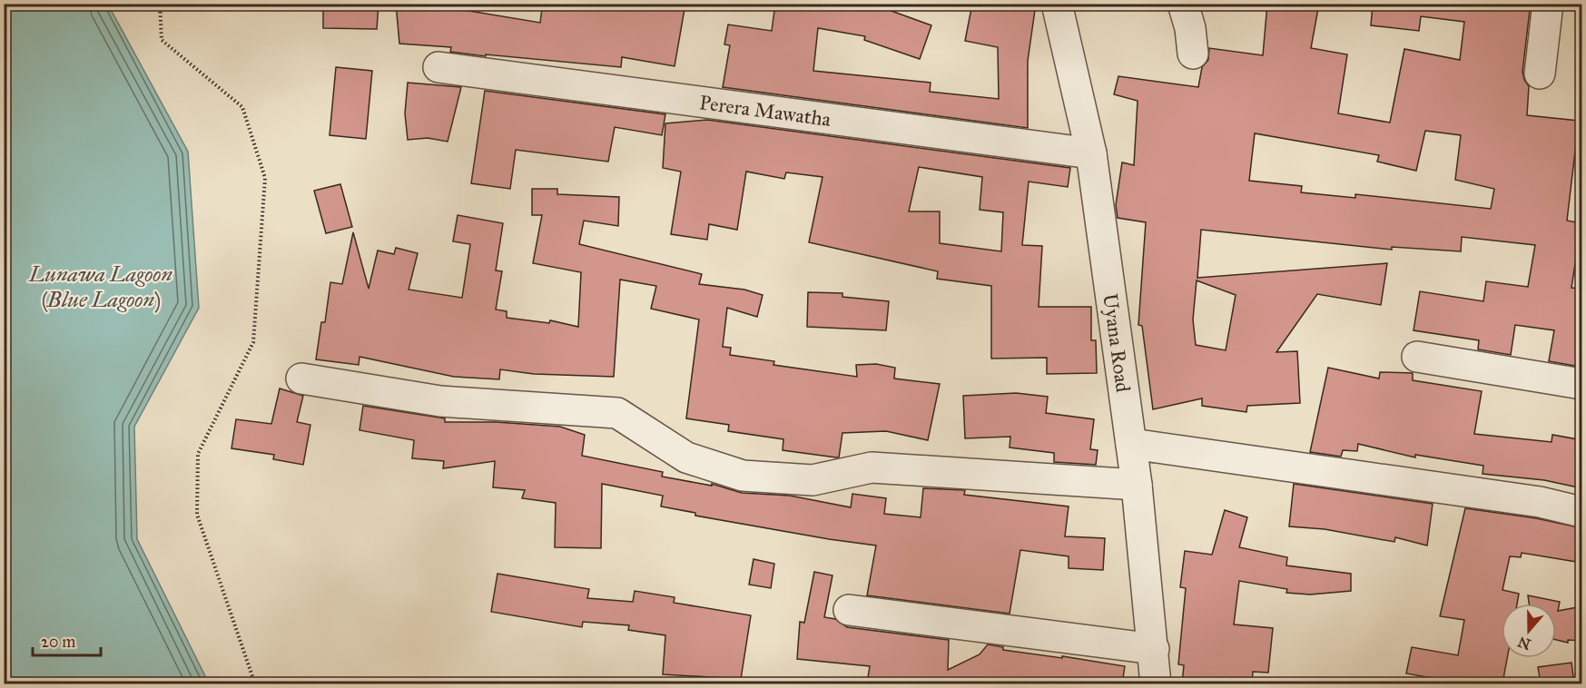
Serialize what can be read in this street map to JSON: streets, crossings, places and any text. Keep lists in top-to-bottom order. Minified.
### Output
{"streets":{"street":["Perera Mawatha","Uyana Road"]},"crossings":[["Perera Mawatha","Uyana Road"]],"water":["Lunawa Lagoon (Blue Lagoon)"],"scale_bar":"20 m","north":"bottom"}
